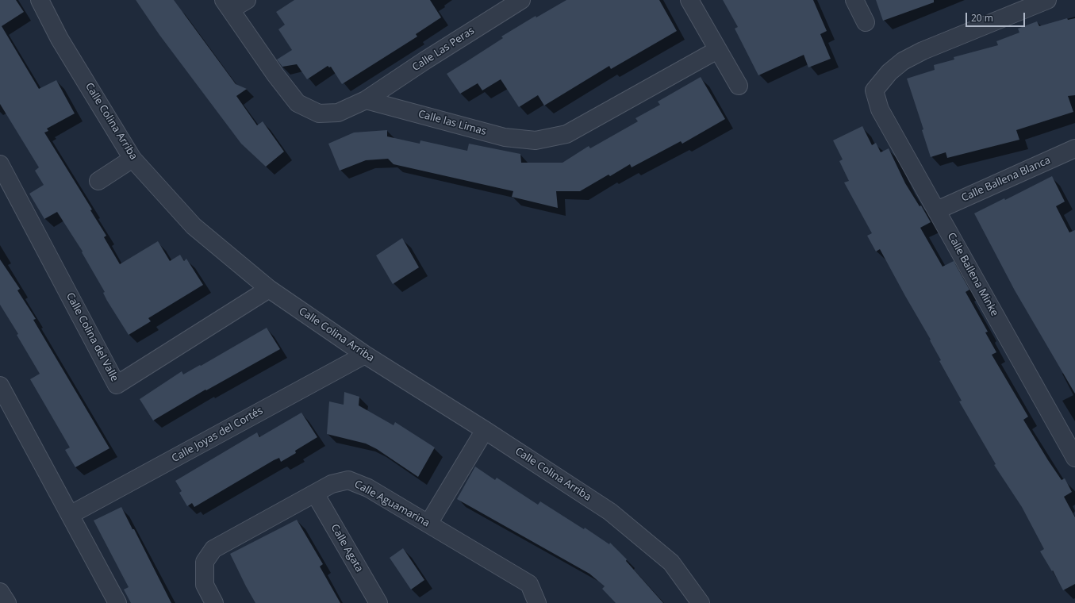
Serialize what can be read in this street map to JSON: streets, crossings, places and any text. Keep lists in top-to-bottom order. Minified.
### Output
{"streets":{"street":["Calle Las Peras","Calle Colina Arriba","Calle las Limas","Calle Ballena Blanca","Calle Ballena Minke","Calle Colina del Valle","Calle Joyas del Cortés","Calle Aguamarina","Calle Agata"]},"crossings":[["Calle Las Peras","Calle las Limas"],["Calle Colina Arriba","Calle Colina del Valle"],["Calle Colina Arriba","Calle Joyas del Cortés"],["Calle Ballena Blanca","Calle Ballena Minke"],["Calle Aguamarina","Calle Agata"]],"scale_bar":"20 m"}
